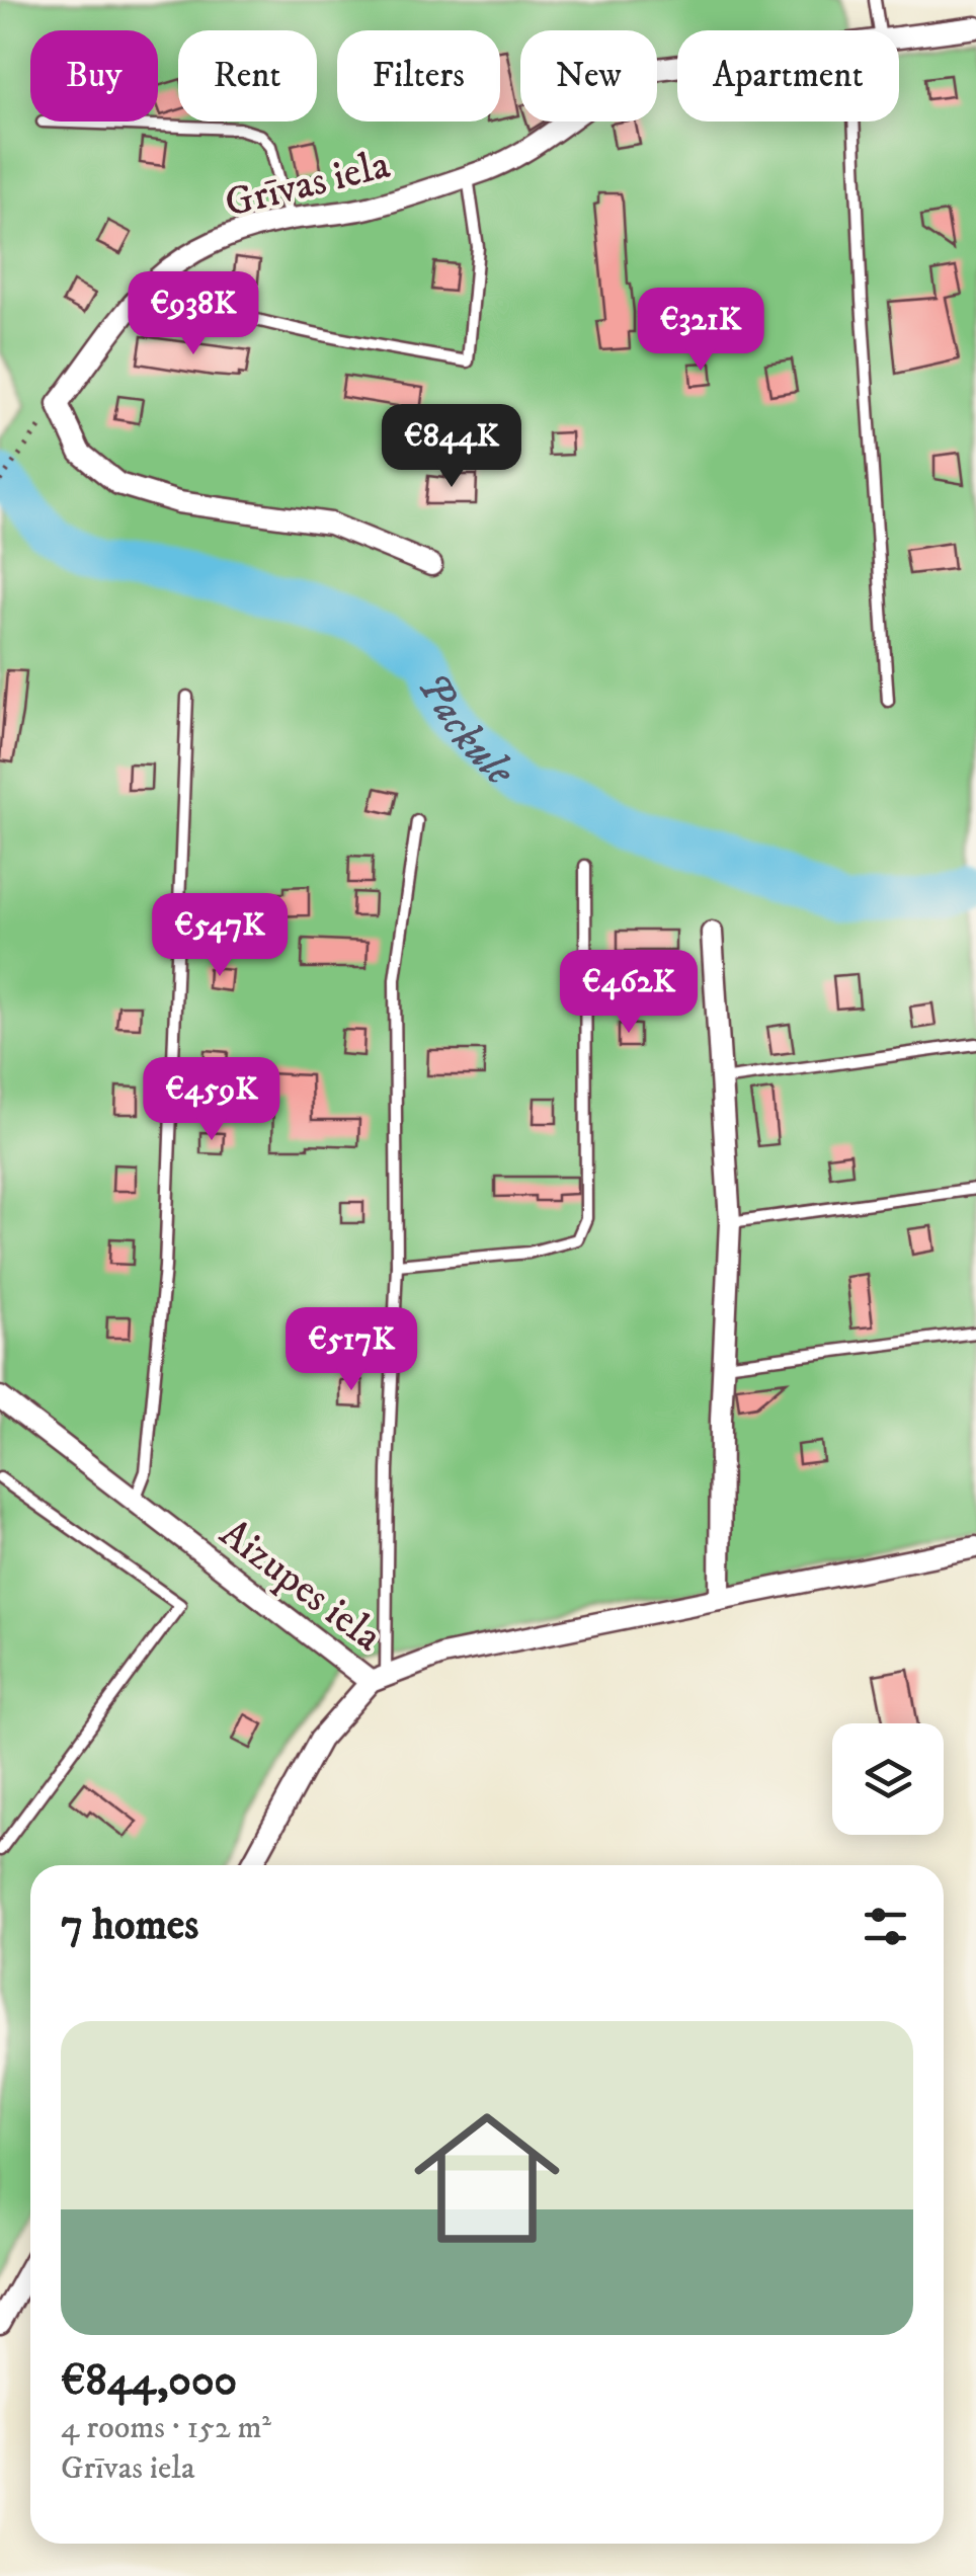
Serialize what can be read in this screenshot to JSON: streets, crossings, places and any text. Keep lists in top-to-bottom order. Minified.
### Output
{"streets":{"street":["Grīvas iela","Aizupes iela"]},"water":["Packule"],"page":{"chip":["Buy","Rent","Filters","New","Apartment"],"price":["€938K","€321K","€844K","€547K","€462K","€459K","€517K"],"heading":"7 homes","list":[{"name":"€844,000","note":"4 rooms · 152 m² · Grīvas iela"}]}}
